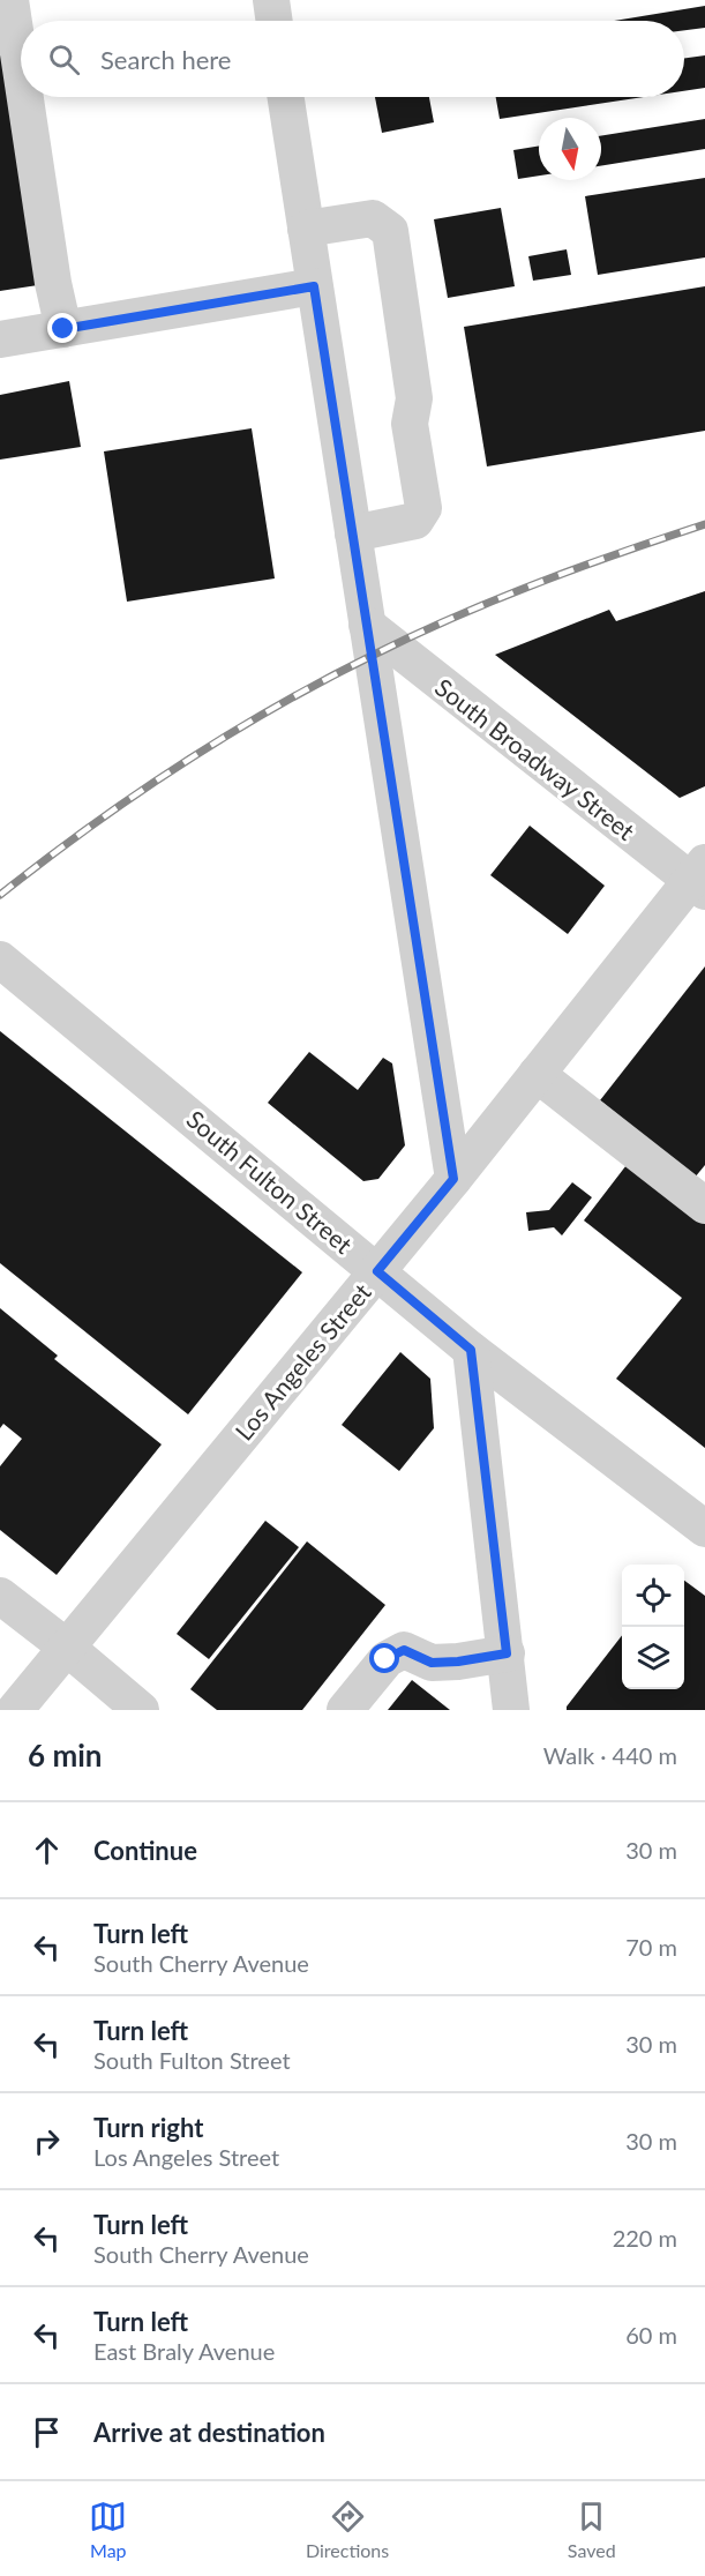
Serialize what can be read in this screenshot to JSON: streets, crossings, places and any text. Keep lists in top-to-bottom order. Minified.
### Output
{"streets":{"street":["South Broadway Street","South Fulton Street","Los Angeles Street"]},"crossings":[["South Broadway Street","Los Angeles Street"],["South Fulton Street","Los Angeles Street"]],"north":"bottom","page":{"search":"Search here","heading":["6 min","Walk · 440 m"],"list":[["Continue","30 m"],["Turn left","South Cherry Avenue","70 m"],["Turn left","South Fulton Street","30 m"],["Turn right","Los Angeles Street","30 m"],["Turn left","South Cherry Avenue","220 m"],["Turn left","East Braly Avenue","60 m"],"Arrive at destination"],"nav":["Map","Directions","Saved"]}}
